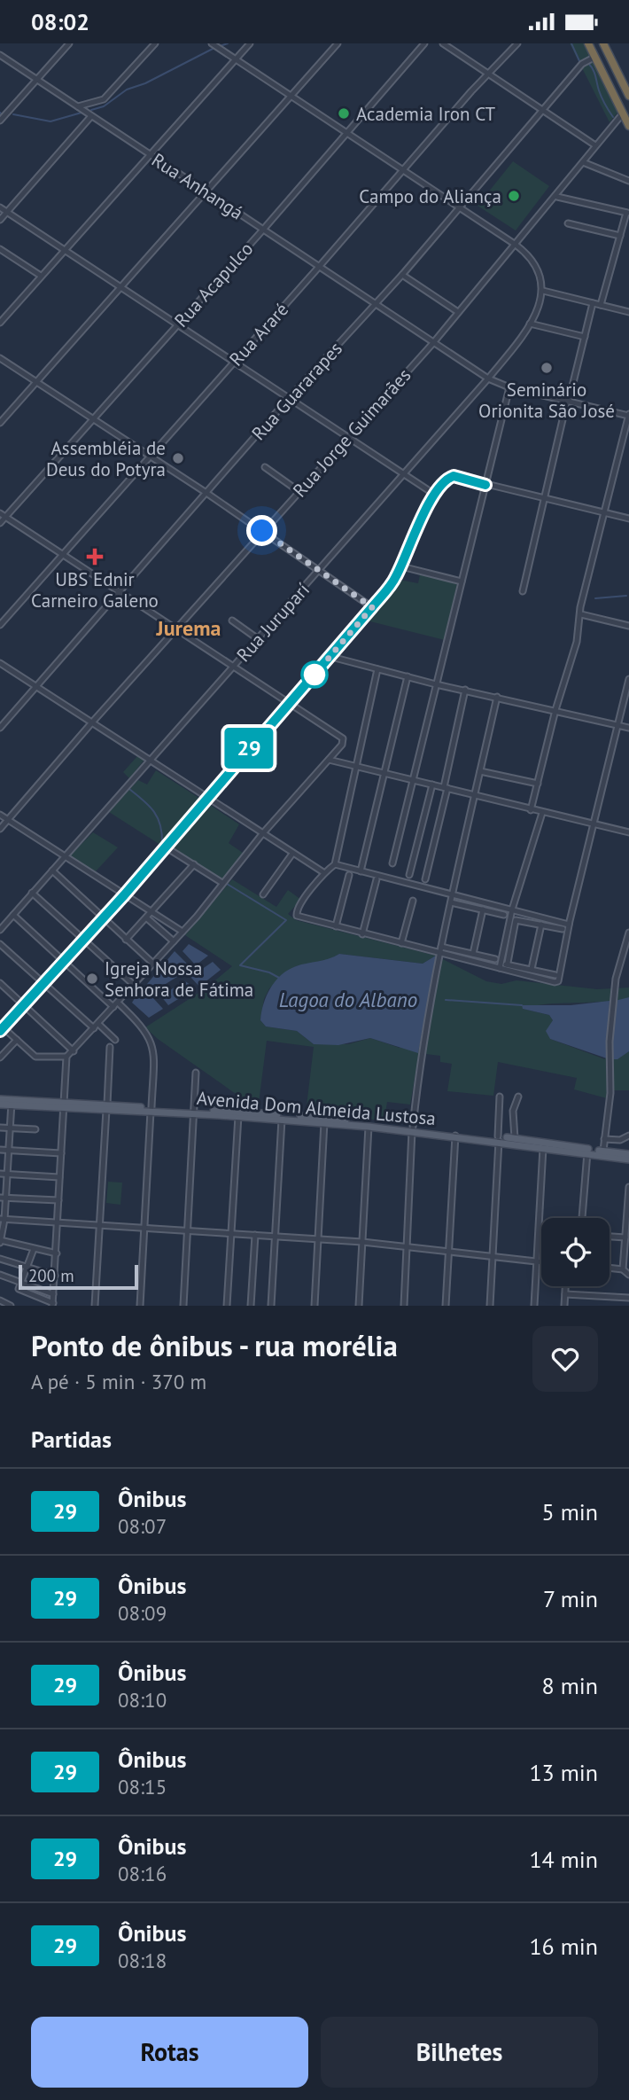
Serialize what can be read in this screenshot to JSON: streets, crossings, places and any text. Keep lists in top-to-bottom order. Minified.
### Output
{"streets":{"main road":["Avenida Dom Almeida Lustosa"],"street":["Rua Anhangá","Rua Acapulco","Rua Araré","Rua Guararapes","Rua Jorge Guimarães","Rua Juruparí"]},"crossings":[["Rua Anhangá","Rua Acapulco"],["Rua Anhangá","Rua Araré"],["Rua Anhangá","Rua Guararapes"],["Rua Anhangá","Rua Jorge Guimarães"],["Rua Anhangá","Rua Juruparí"]],"districts":["Jurema"],"water":["Lagoa do Albano"],"places":{"other":["Academia Iron CT","Campo do Aliança","Seminário Orionita São José","Assembléia de Deus do Potyra","Igreja Nossa Senhora de Fátima"],"health":["UBS Ednir Carneiro Galeno"]},"lines":["bus line 29"],"scale_bar":"200 m","page":{"status":"08:02","on_map":"29","scale":"200 m","heading":[["Ponto de ônibus - rua morélia","A pé · 5 min · 370 m"],"Partidas"],"list":[{"mark":"29","name":"Ônibus","note":"08:07","value":"5 min"},{"mark":"29","name":"Ônibus","note":"08:09","value":"7 min"},{"mark":"29","name":"Ônibus","note":"08:10","value":"8 min"},{"mark":"29","name":"Ônibus","note":"08:15","value":"13 min"},{"mark":"29","name":"Ônibus","note":"08:16","value":"14 min"},{"mark":"29","name":"Ônibus","note":"08:18","value":"16 min"}],"buttons":["Rotas","Bilhetes"]}}
